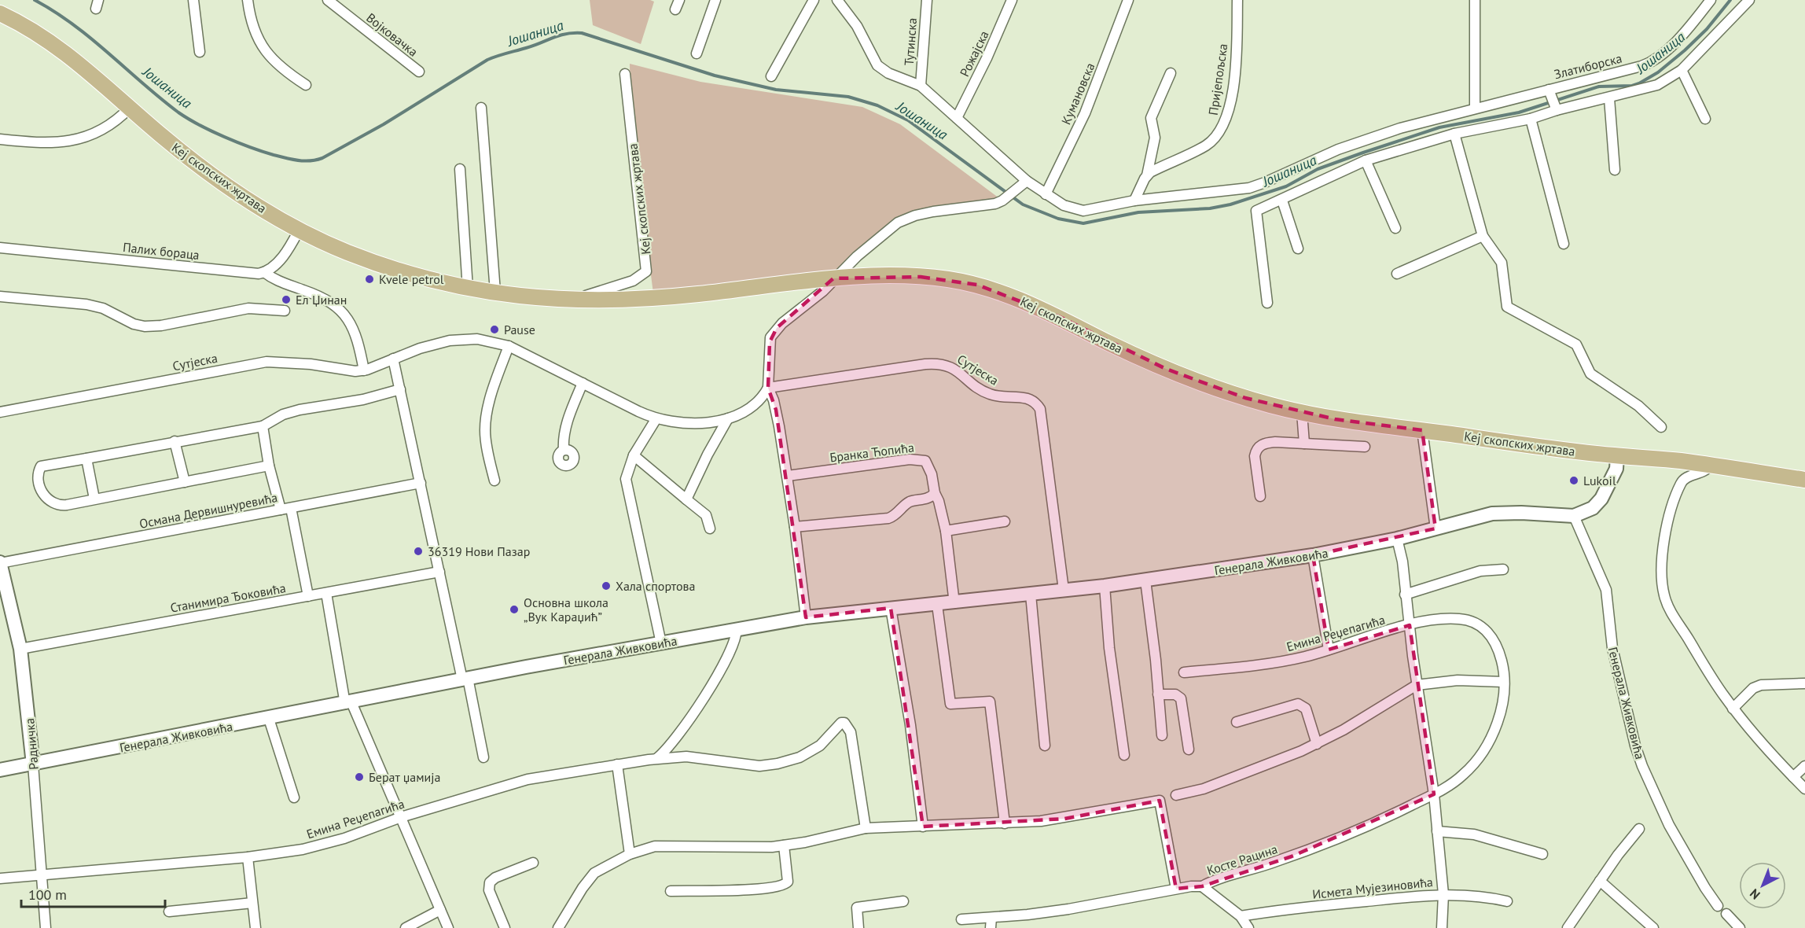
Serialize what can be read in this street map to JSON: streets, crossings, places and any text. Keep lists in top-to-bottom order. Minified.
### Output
{"streets":{"main road":["Кеј скопских жртава"],"street":["Војковачка","Тутинска","Рожајска","Златиборска","Пријепољска","Кумановска","Палих бораца","Сутјеска","Бранка Ћопића","Османа Дервишнуревића","Генерала Живковића","Станимира Ђоковића","Емина Реџепагића","Радничка","Косте Рацина","Исмета Мујезиновића"]},"crossings":[["Кеј скопских жртава","Генерала Живковића"],["Сутјеска","Генерала Живковића"],["Османа Дервишнуревића","Радничка"],["Генерала Живковића","Радничка"],["Станимира Ђоковића","Радничка"],["Емина Реџепагића","Радничка"],["Емина Реџепагића","Косте Рацина"]],"water":["Јошаница"],"places":["Kvele petrol","Ел Џинан","Pause","Lukoil","36319 Нови Пазар","Хала спортова","Основна школа „Вук Караџић”","Берат џамија"],"scale_bar":"100 m","north":"bottom left"}
